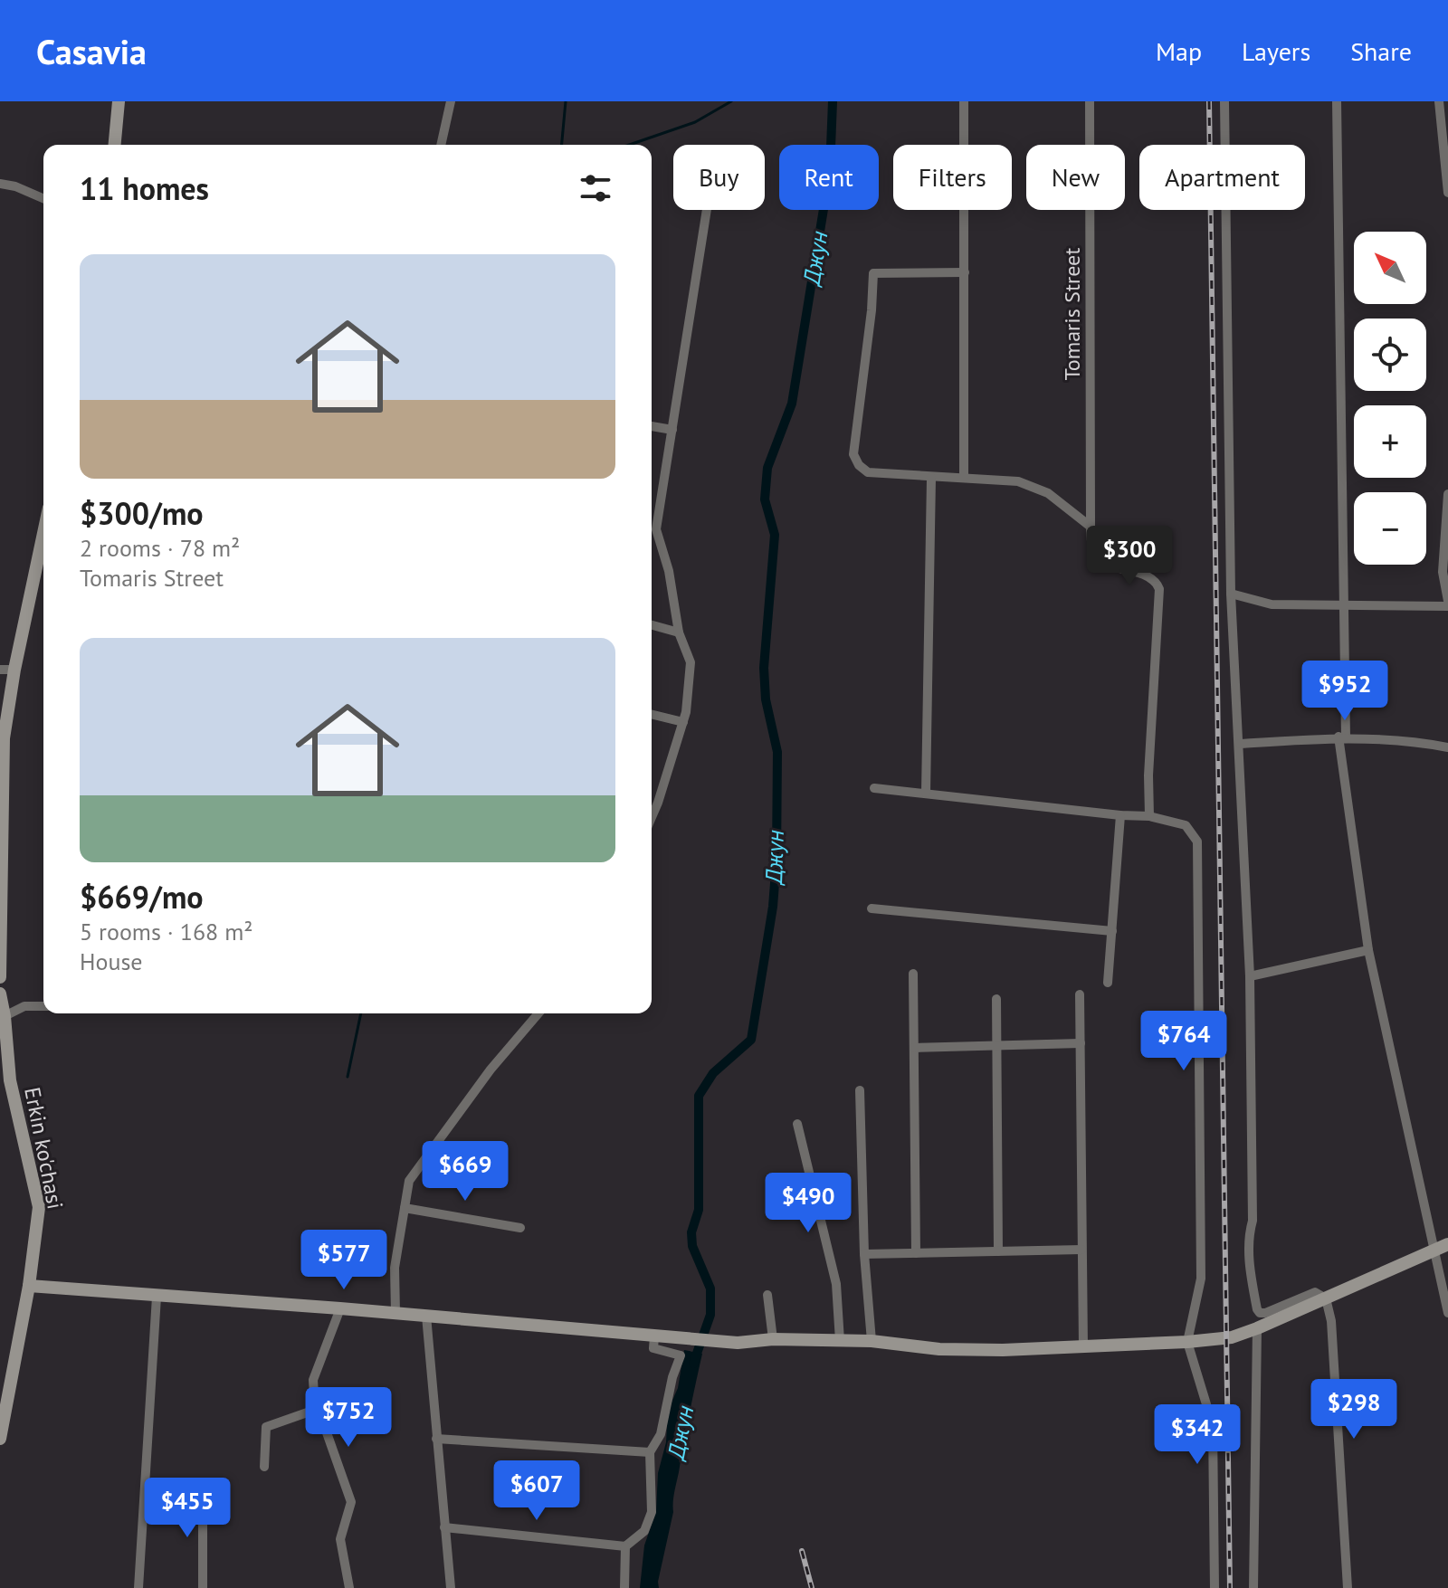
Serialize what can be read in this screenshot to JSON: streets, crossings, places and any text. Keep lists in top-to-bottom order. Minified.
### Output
{"streets":{"main road":["Erkin ko'chasi"],"street":["Tomaris Street"]},"water":["Джун"],"north":"top left","page":{"header":"Casavia","nav":["Map","Layers","Share"],"chip":["Buy","Rent","Filters","New","Apartment"],"heading":"11 homes","map_buttons":["+","−"],"list":[{"name":"$300/mo","note":"2 rooms · 78 m² · Tomaris Street"},{"name":"$669/mo","note":"5 rooms · 168 m² · House"}],"price":["$300","$952","$764","$669","$490","$577","$298","$752","$342","$607","$455"]}}
